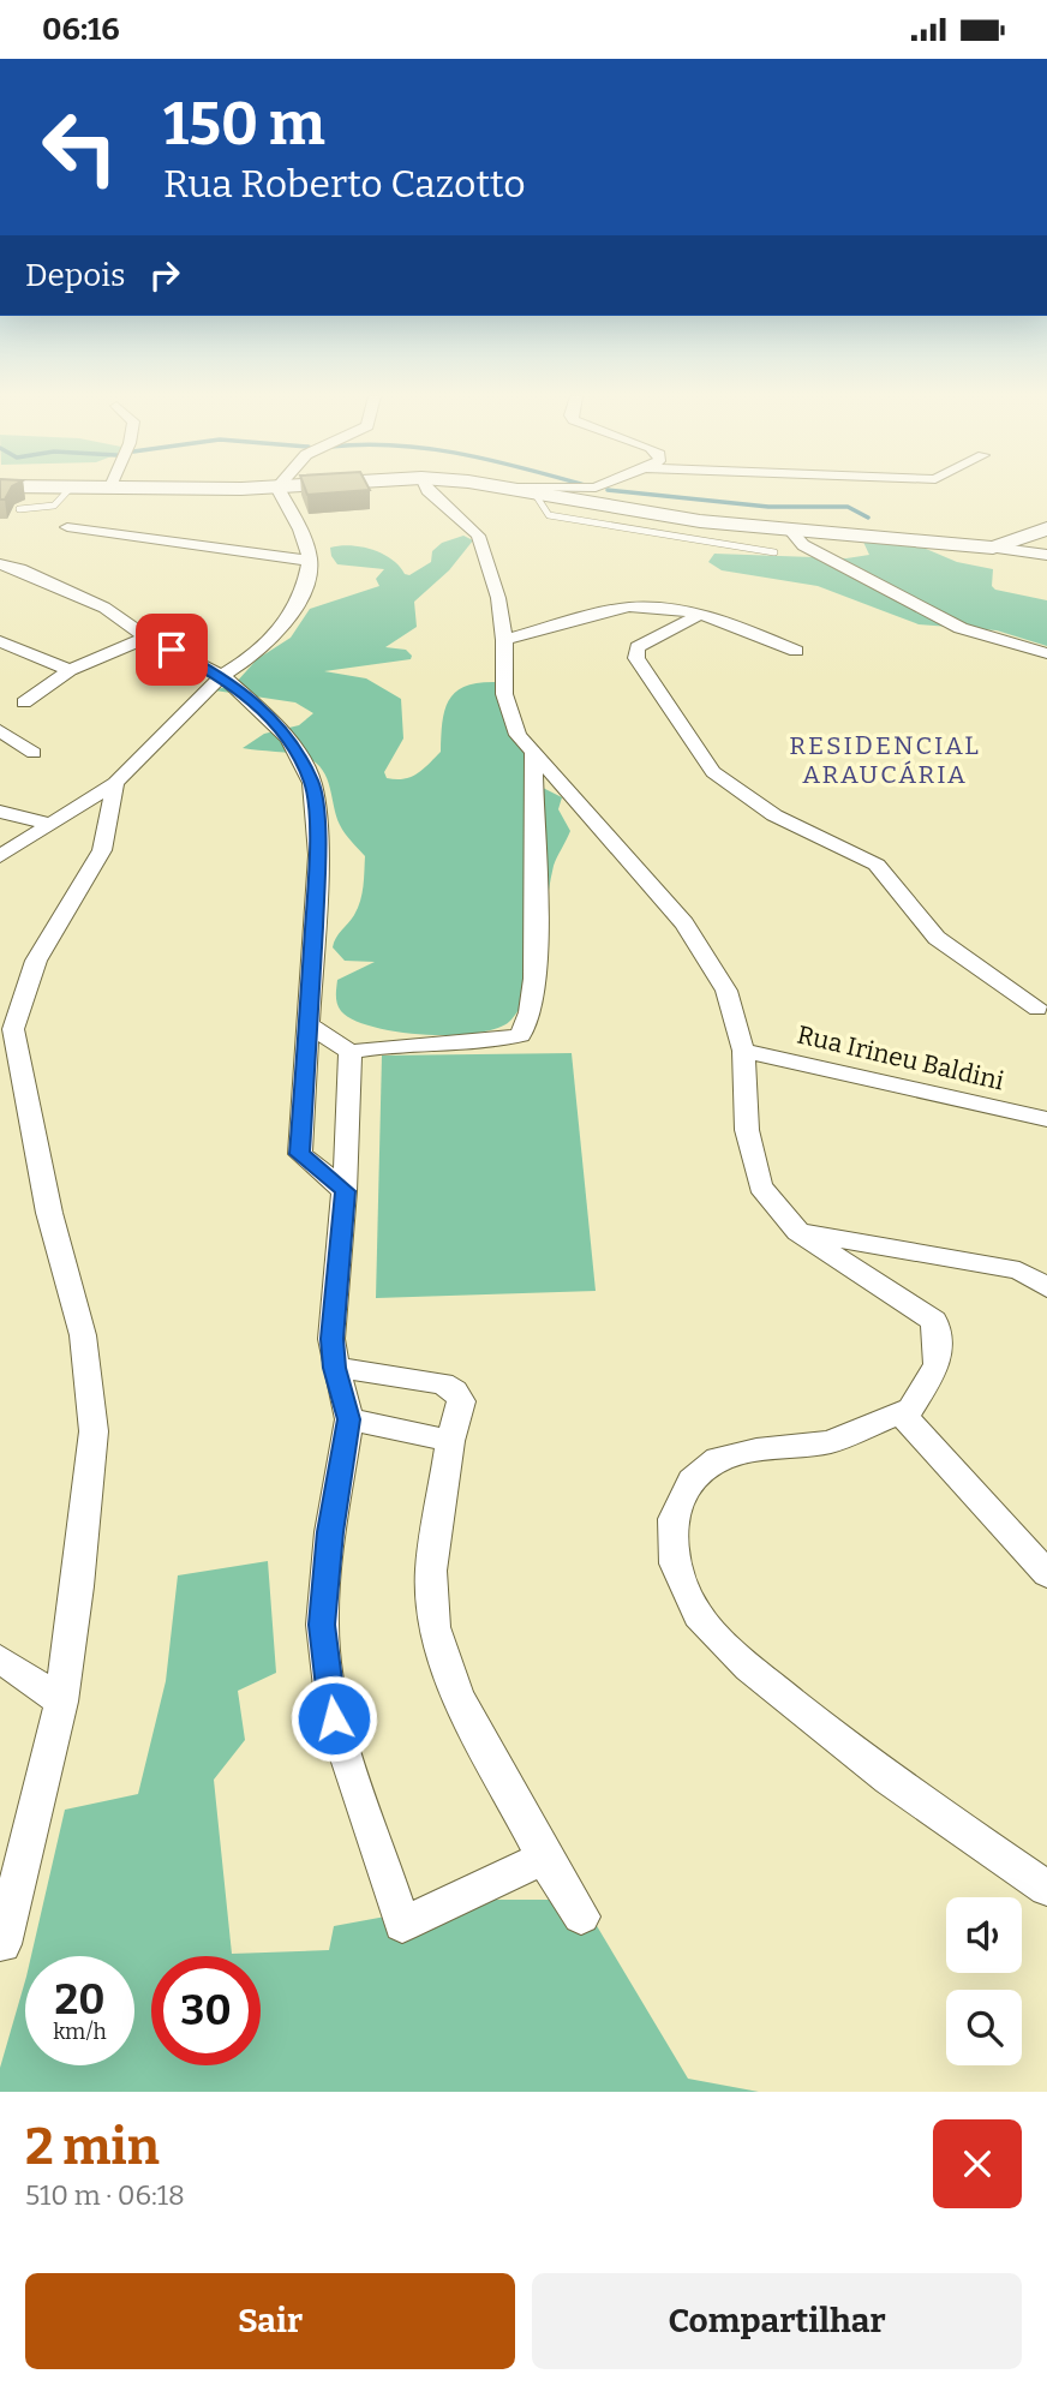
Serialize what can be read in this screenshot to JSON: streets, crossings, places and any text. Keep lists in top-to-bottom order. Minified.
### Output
{"streets":{"street":["Rua Irineu Baldini"]},"districts":["RESIDENCIAL ARAUCÁRIA"],"page":{"status":"06:16","turn":["150 m","Rua Roberto Cazotto"],"then":"Depois","speed":"20 km/h","limit":"30","heading":["2 min","510 m · 06:18"],"buttons":["Sair","Compartilhar"]}}
